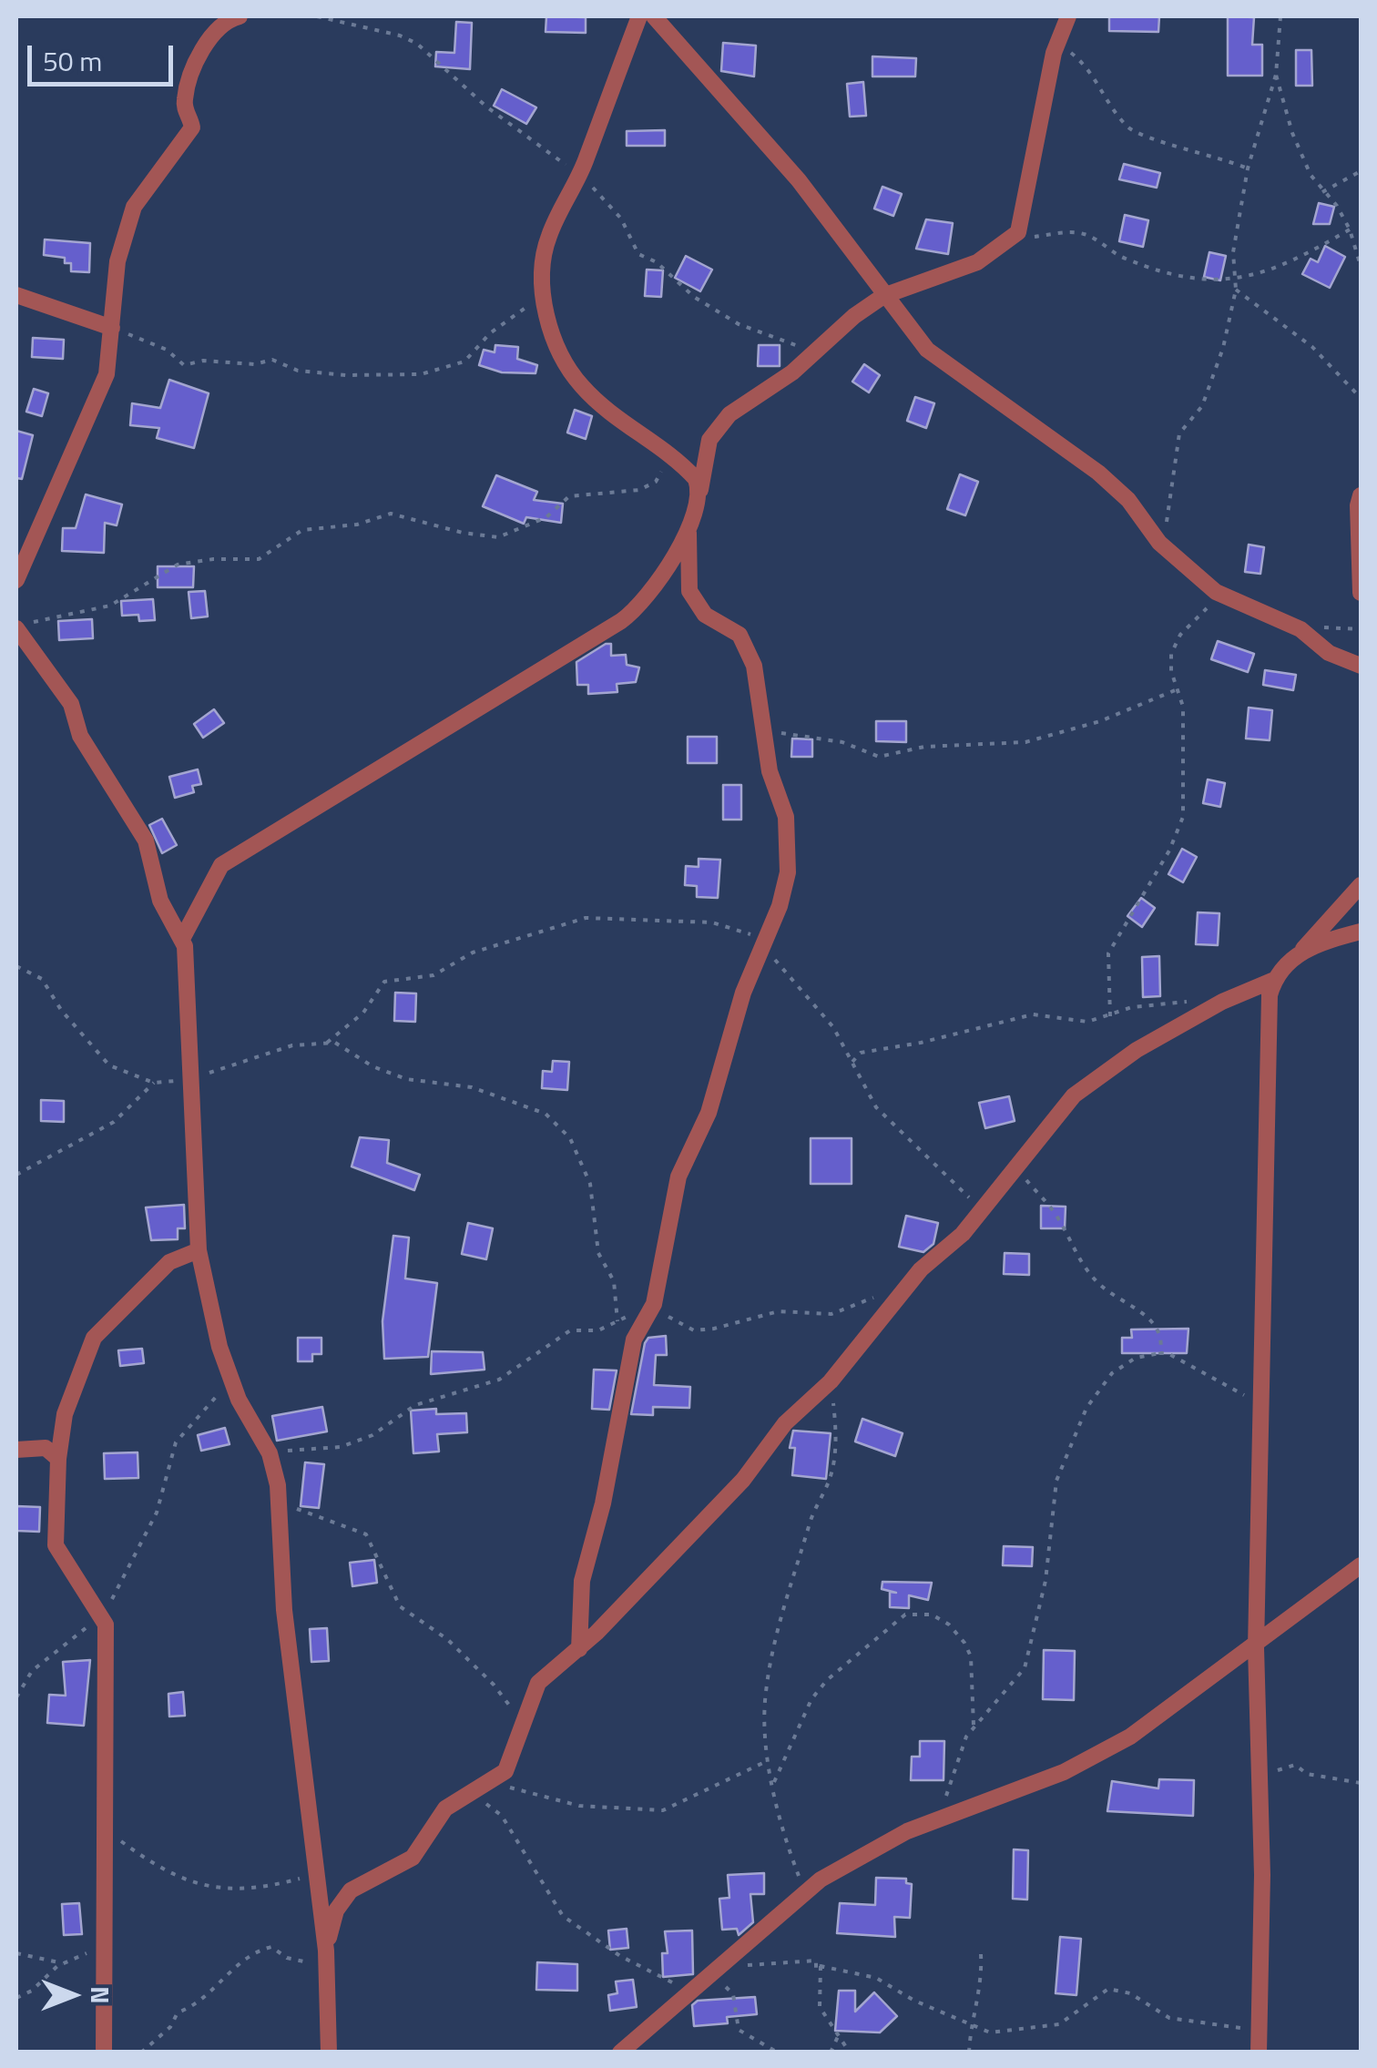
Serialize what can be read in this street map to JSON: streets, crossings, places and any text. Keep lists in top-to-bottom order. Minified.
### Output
{"scale_bar":"50 m","north":"right"}
